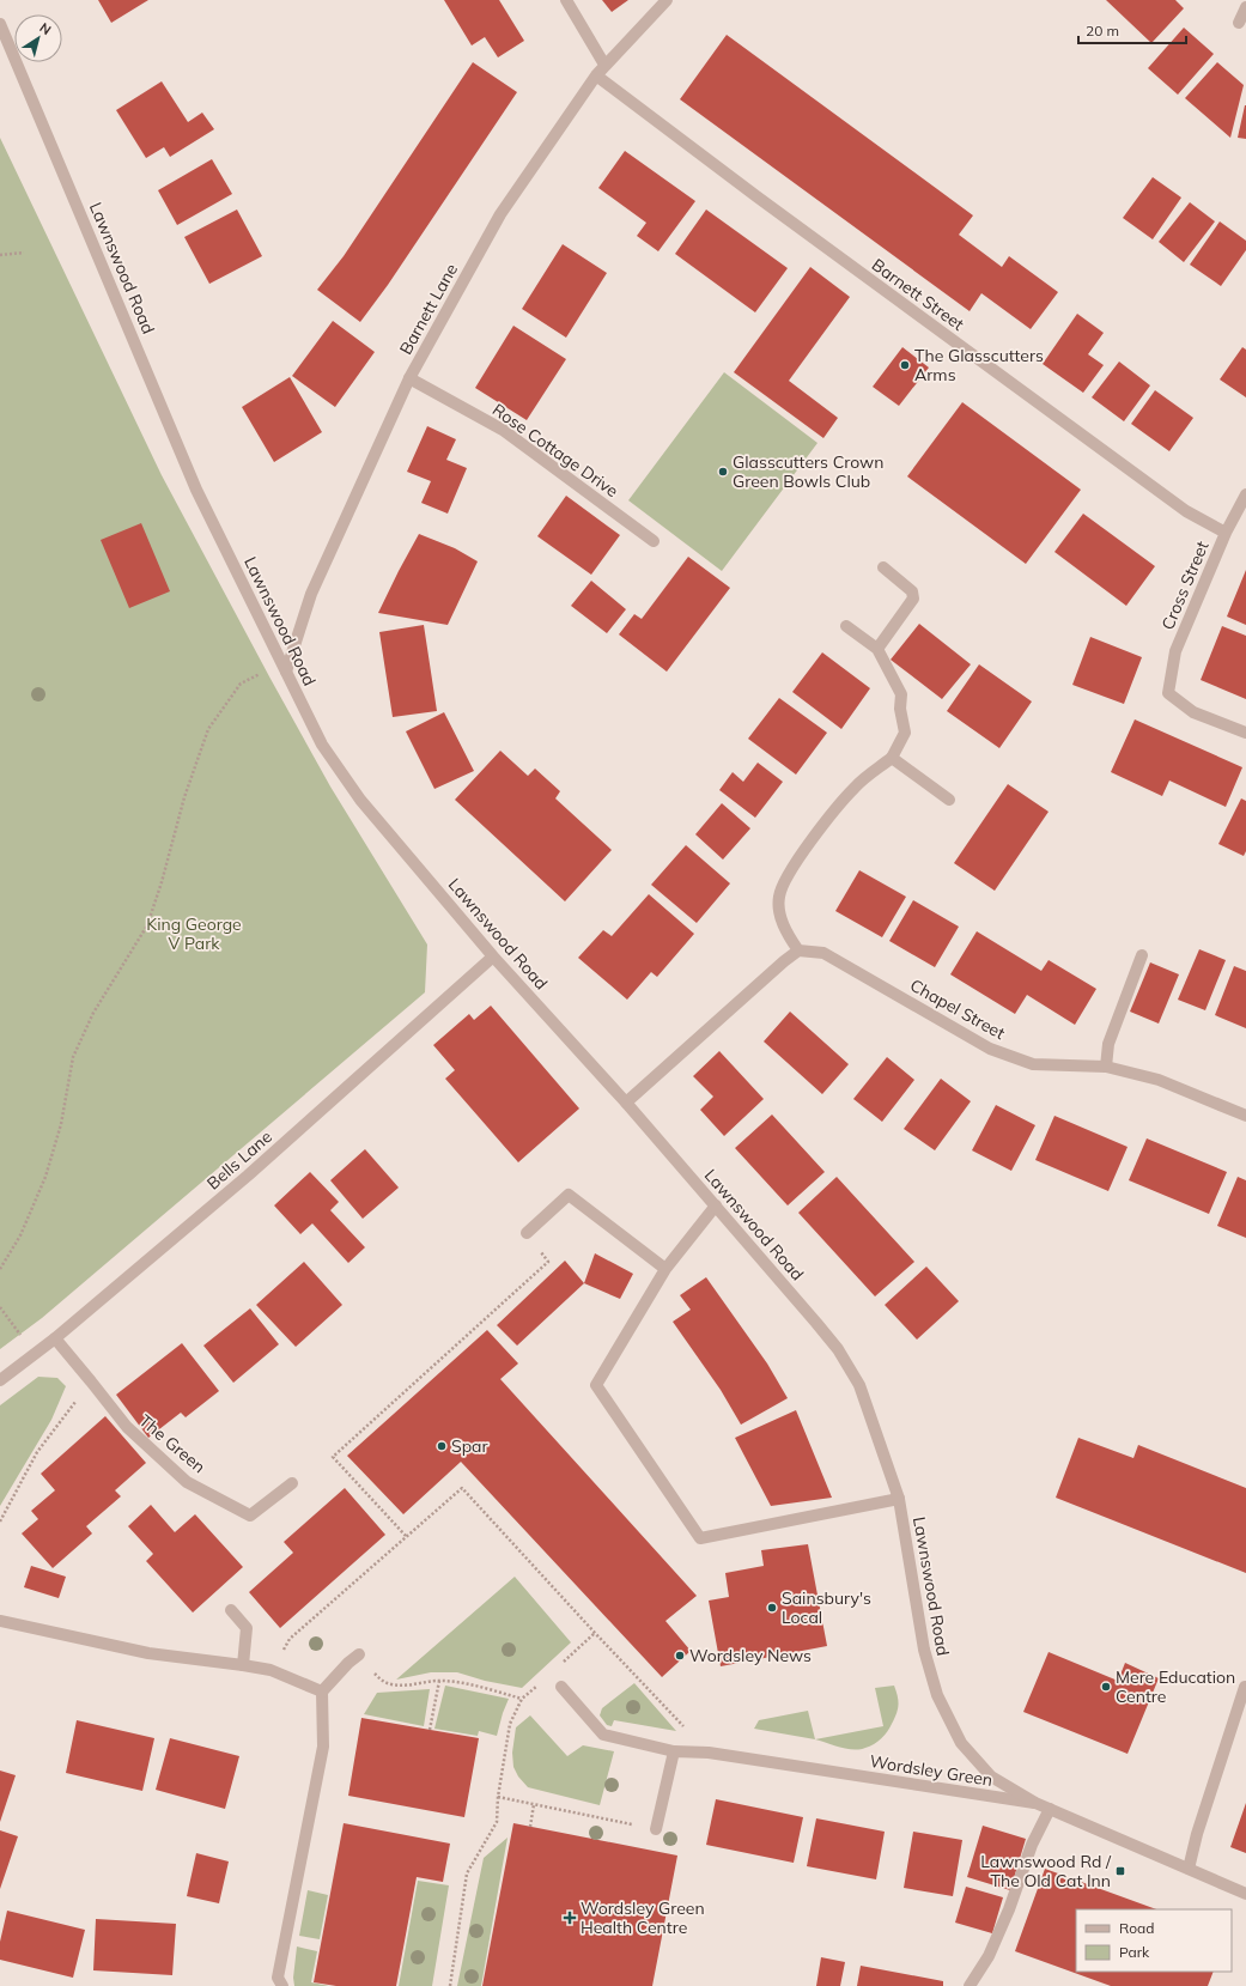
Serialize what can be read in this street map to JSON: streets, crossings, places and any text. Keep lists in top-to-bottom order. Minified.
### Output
{"streets":{"street":["Lawnswood Road","Barnett Street","Barnett Lane","Rose Cottage Drive","Cross Street","Chapel Street","Bells Lane","The Green","Wordsley Green"]},"crossings":[["Lawnswood Road","Barnett Lane"],["Lawnswood Road","Bells Lane"],["Lawnswood Road","Wordsley Green"],["Barnett Street","Barnett Lane"],["Barnett Street","Cross Street"],["Barnett Lane","Rose Cottage Drive"],["Bells Lane","The Green"]],"parks":["King George V Park"],"places":{"other":["The Glasscutters Arms","Glasscutters Crown Green Bowls Club","Spar","Sainsbury's Local","Wordsley News","Mere Education Centre"],"transit":["Lawnswood Rd / The Old Cat Inn"],"health":["Wordsley Green Health Centre"]},"legend":["Road","Park"],"scale_bar":"20 m","north":"top right"}
